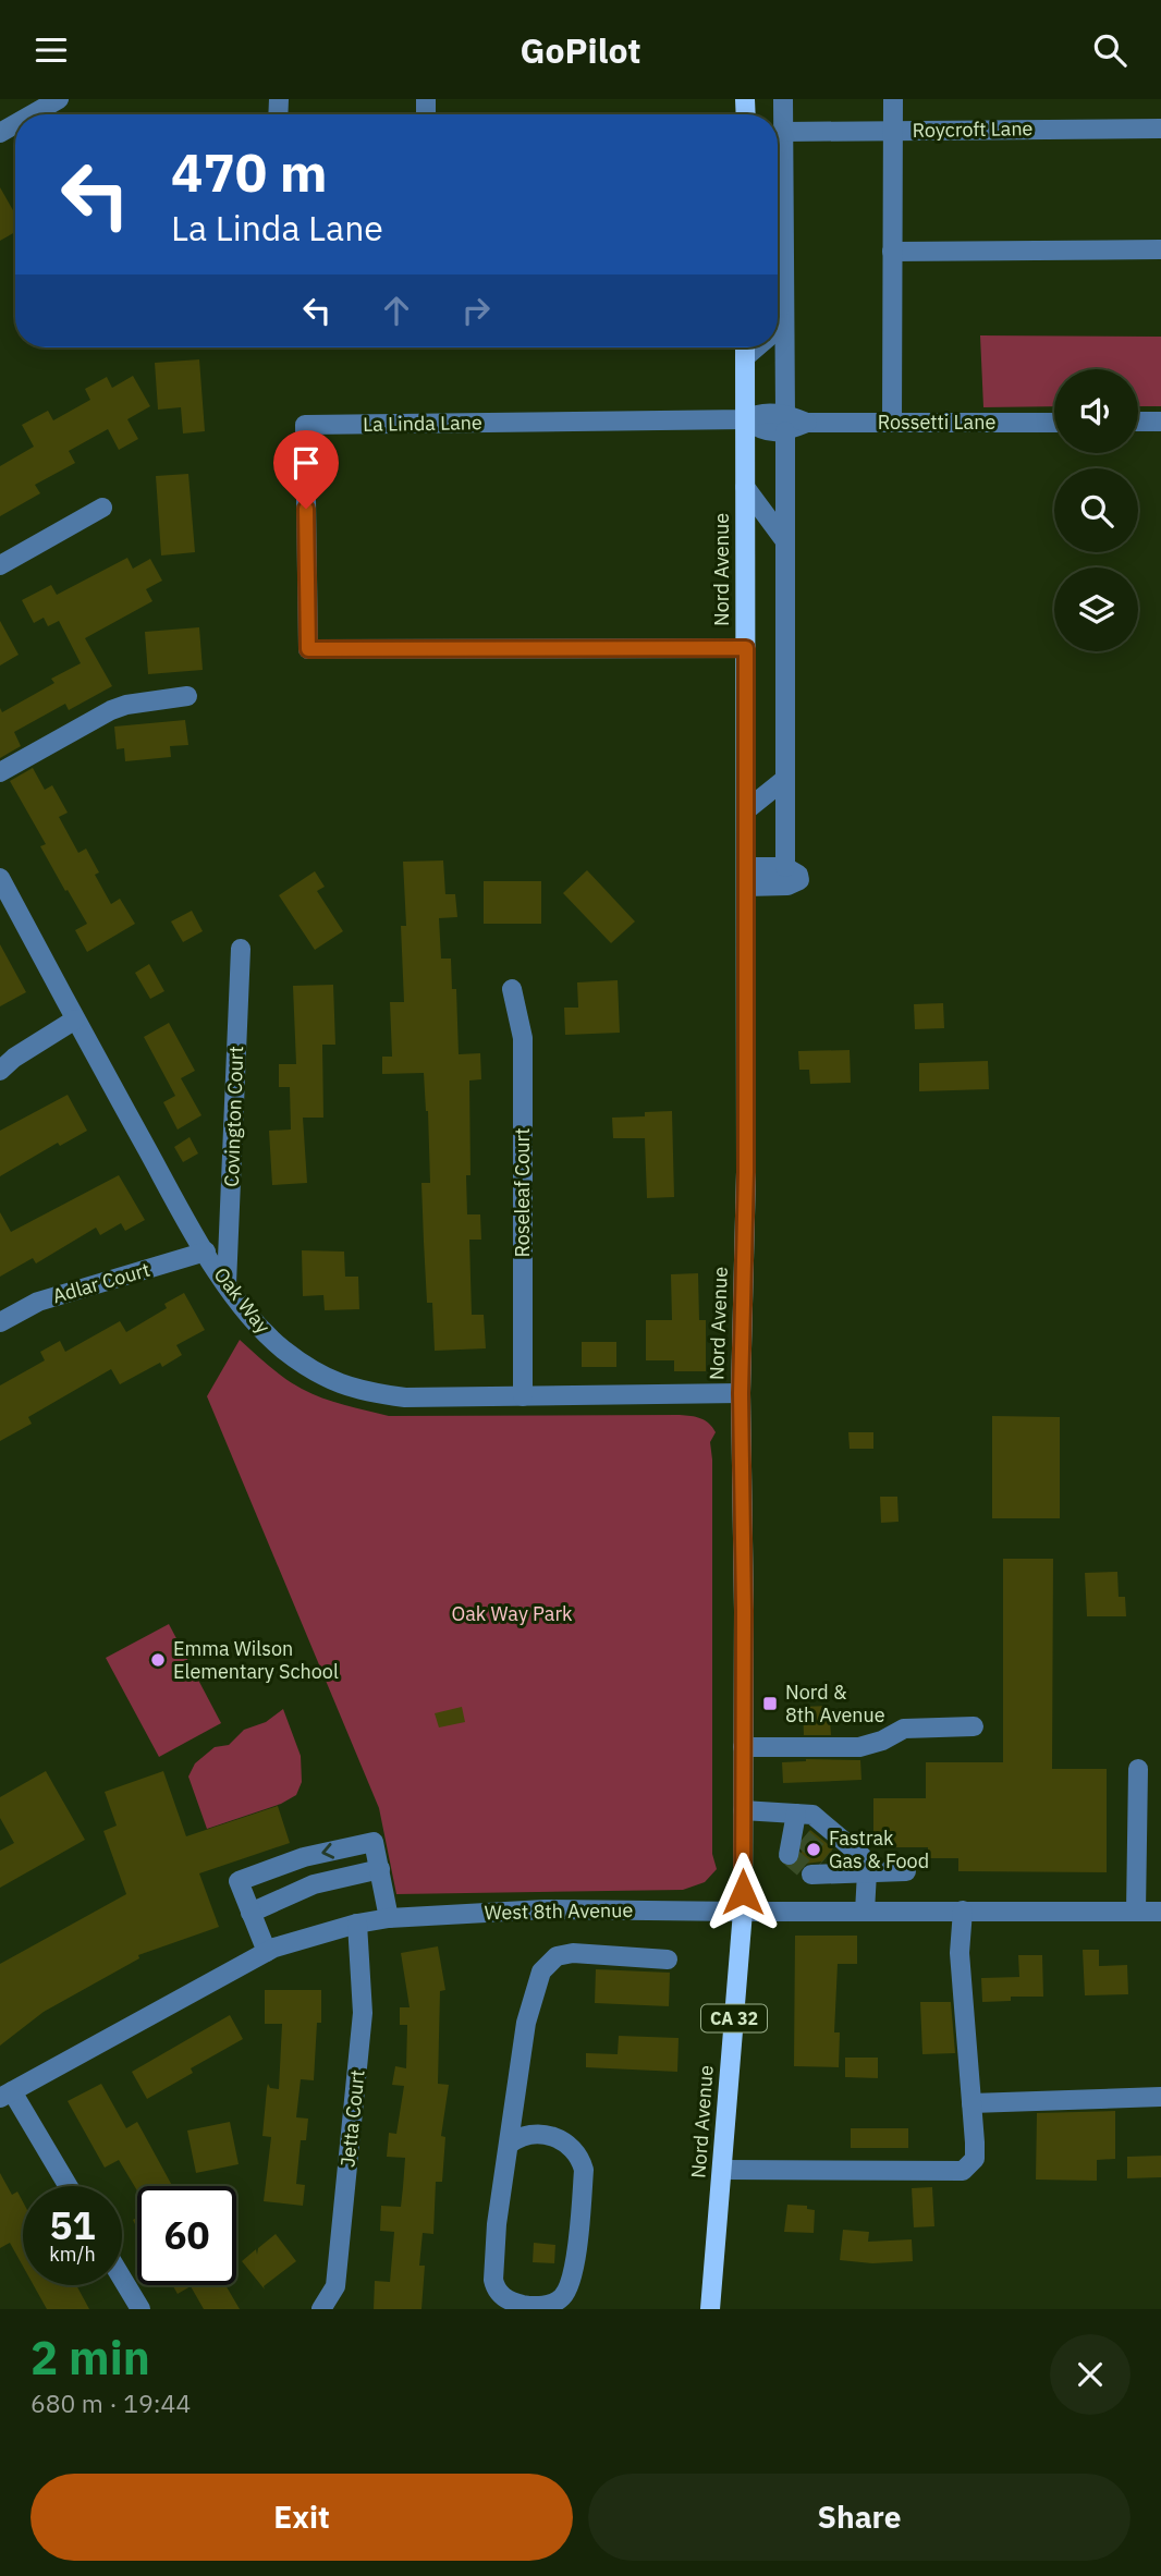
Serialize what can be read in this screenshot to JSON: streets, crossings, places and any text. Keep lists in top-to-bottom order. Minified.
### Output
{"streets":{"main road":["Nord Avenue","CA 32"],"street":["Roycroft Lane","Rossetti Lane","La Linda Lane","Covington Court","Roseleaf Court","Adlar Court","Oak Way","West 8th Avenue","Jetta Court"]},"crossings":[["La Linda Lane","Nord Avenue"],["Nord Avenue","Oak Way"],["Nord Avenue","West 8th Avenue"],["Covington Court","Oak Way"],["Roseleaf Court","Oak Way"],["Adlar Court","Oak Way"],["West 8th Avenue","Jetta Court"]],"parks":["Oak Way Park"],"places":{"other":["Emma Wilson Elementary School","Fastrak Gas & Food"],"transit":["Nord & 8th Avenue"]},"page":{"header":"GoPilot","turn":["470 m","La Linda Lane"],"speed":"51 km/h","limit":"60","heading":["2 min","680 m · 19:44"],"buttons":["Exit","Share"]}}
